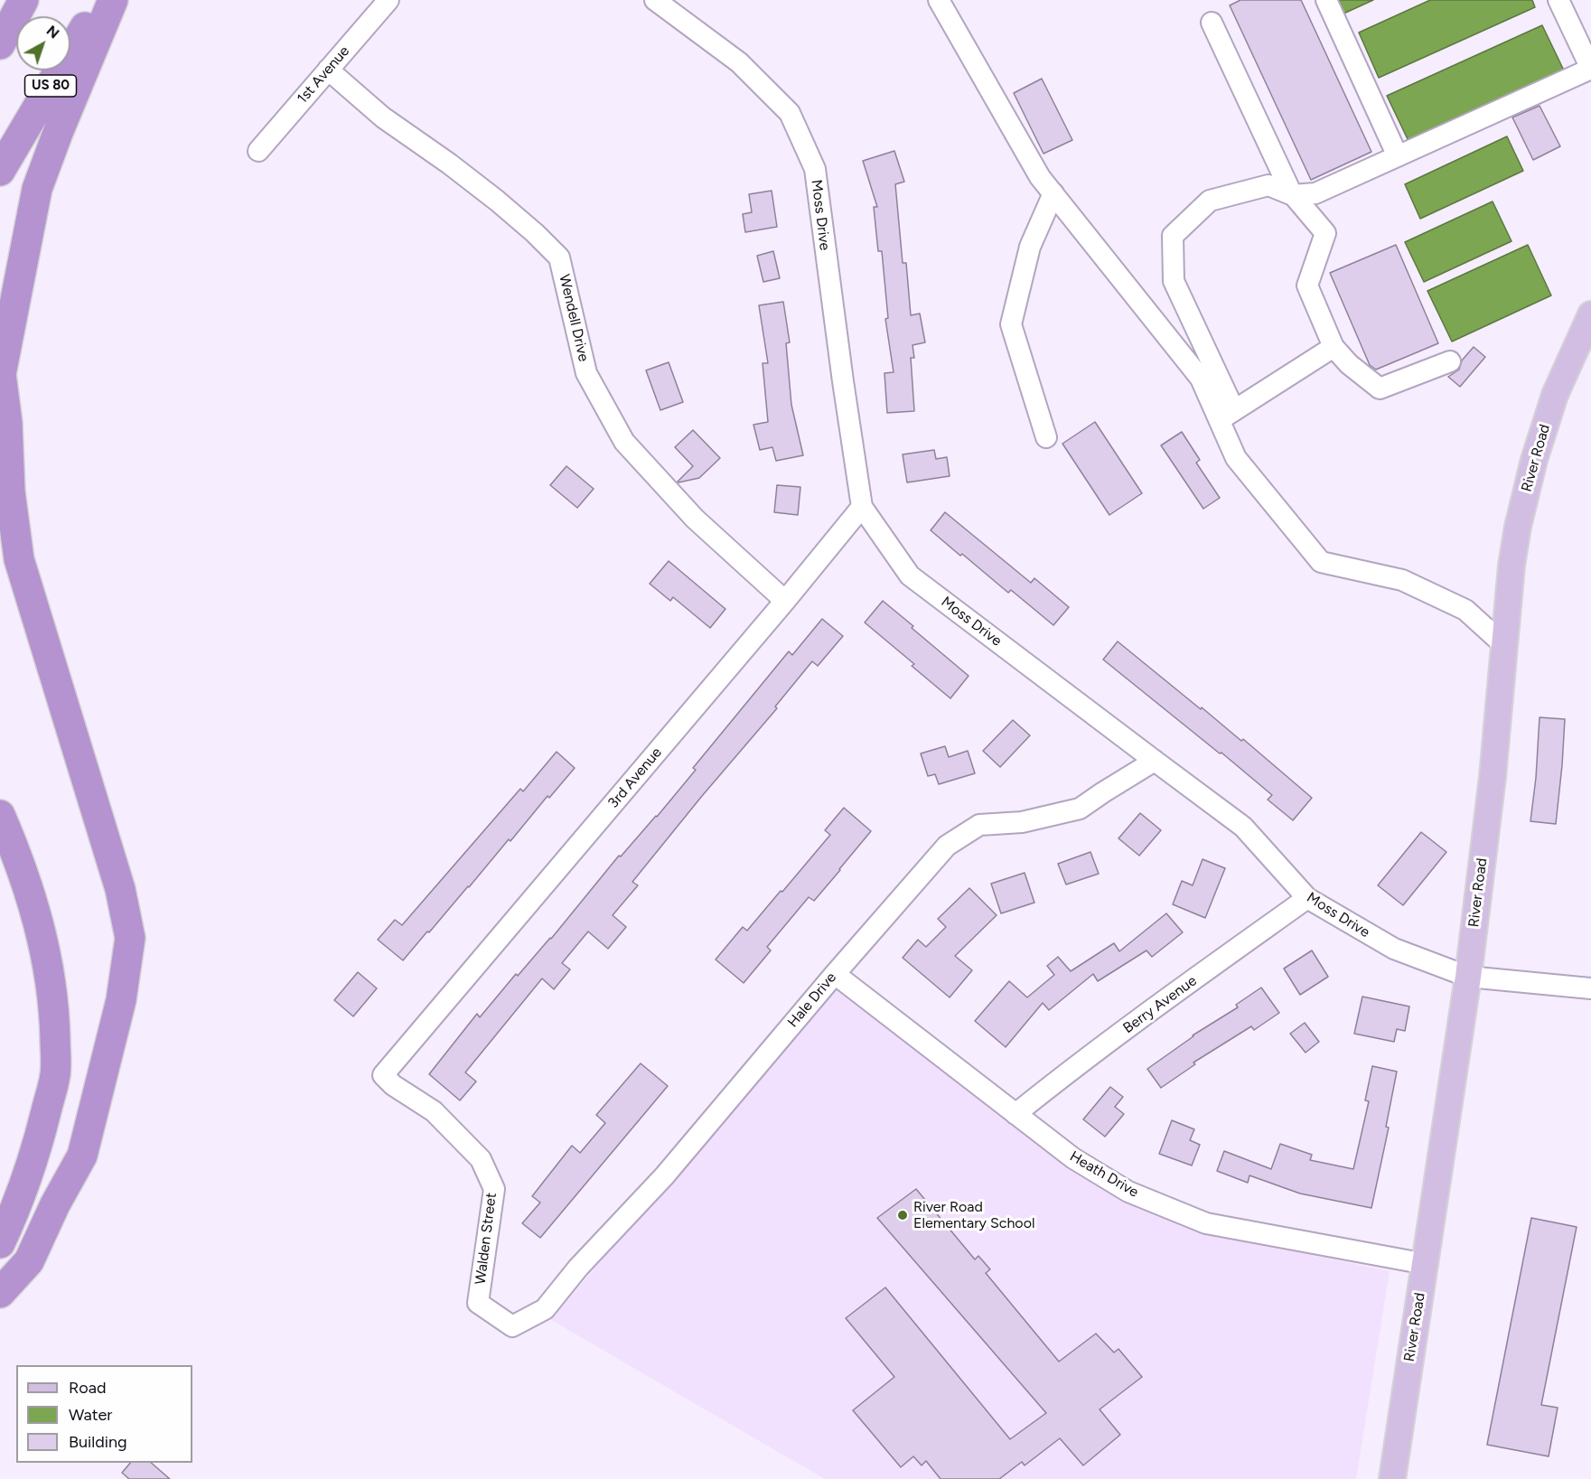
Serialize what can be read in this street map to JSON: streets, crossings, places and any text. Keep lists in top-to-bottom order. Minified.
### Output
{"streets":{"highway":["US 80"],"main road":["River Road"],"street":["1st Avenue","Moss Drive","Wendell Drive","3rd Avenue","Hale Drive","Berry Avenue","Heath Drive","Walden Street"]},"crossings":[["1st Avenue","Wendell Drive"],["Moss Drive","River Road"],["Moss Drive","3rd Avenue"],["Moss Drive","Hale Drive"],["Moss Drive","Berry Avenue"],["Wendell Drive","3rd Avenue"],["River Road","Heath Drive"],["3rd Avenue","Walden Street"],["Hale Drive","Heath Drive"],["Hale Drive","Walden Street"],["Berry Avenue","Heath Drive"]],"places":["River Road Elementary School"],"legend":["Road","Water","Building"],"north":"top right"}
